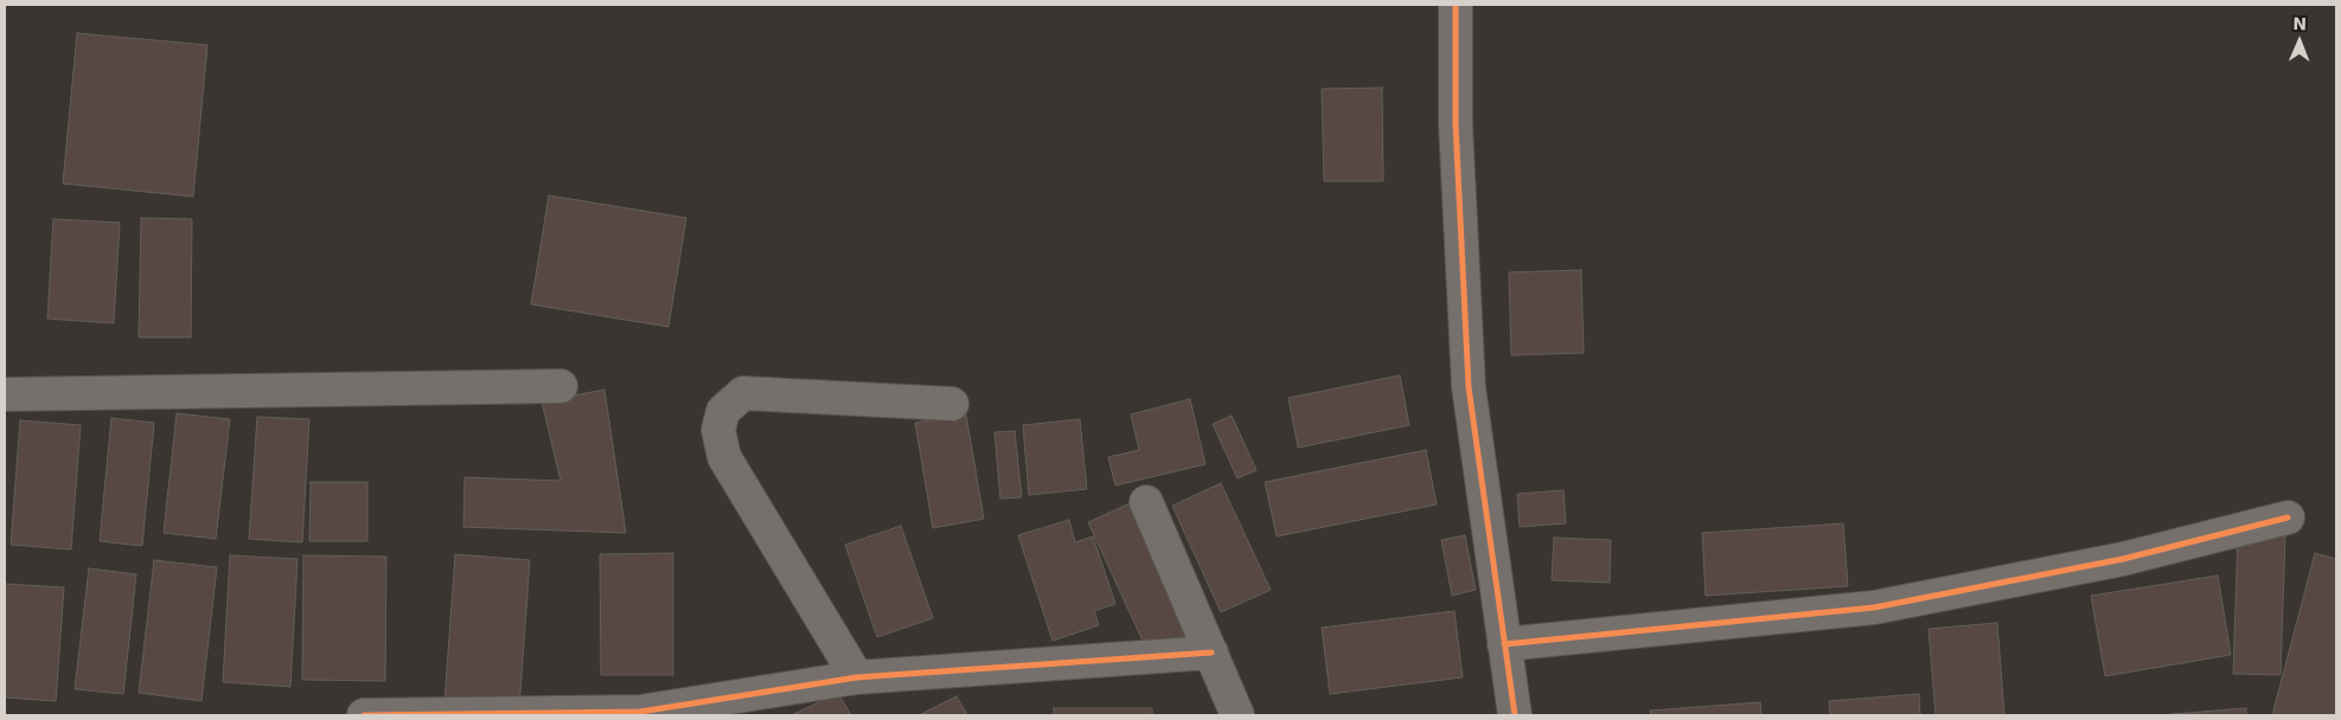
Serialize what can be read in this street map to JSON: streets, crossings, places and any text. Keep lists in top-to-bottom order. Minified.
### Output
{"north":"top"}
